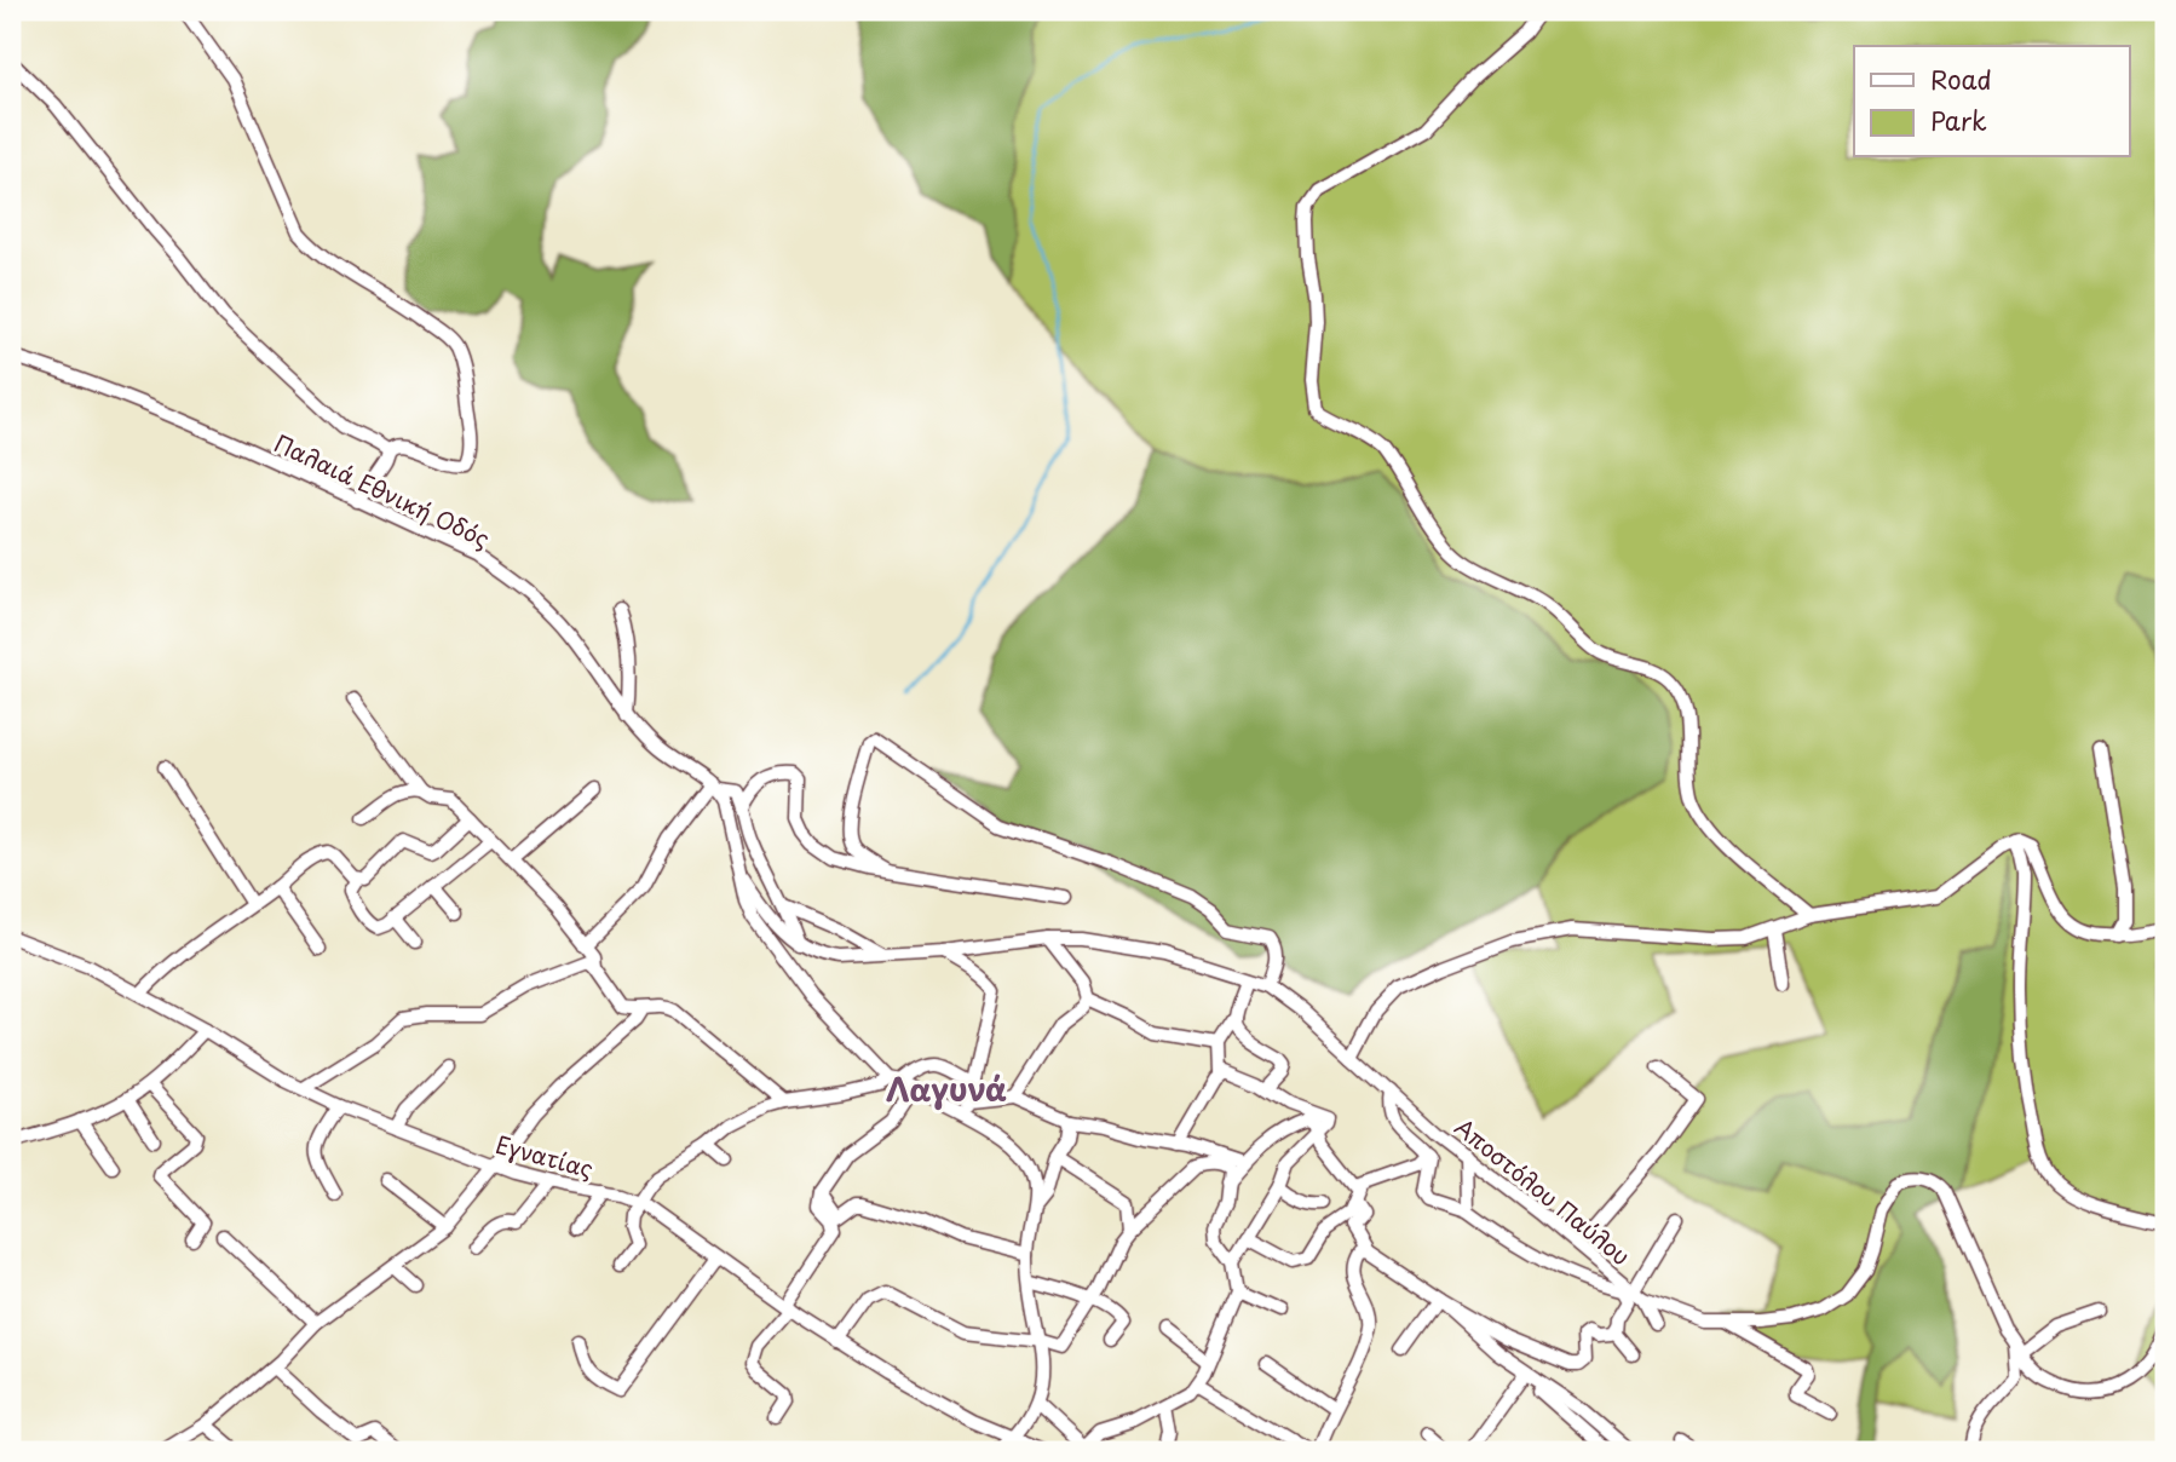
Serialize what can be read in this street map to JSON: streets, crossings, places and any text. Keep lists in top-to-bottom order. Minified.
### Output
{"streets":{"street":["Παλαιά Εθνική Οδός","Εγνατίας","Αποστόλου Παύλου"]},"districts":["Λαγυνά"],"legend":["Road","Park"]}
